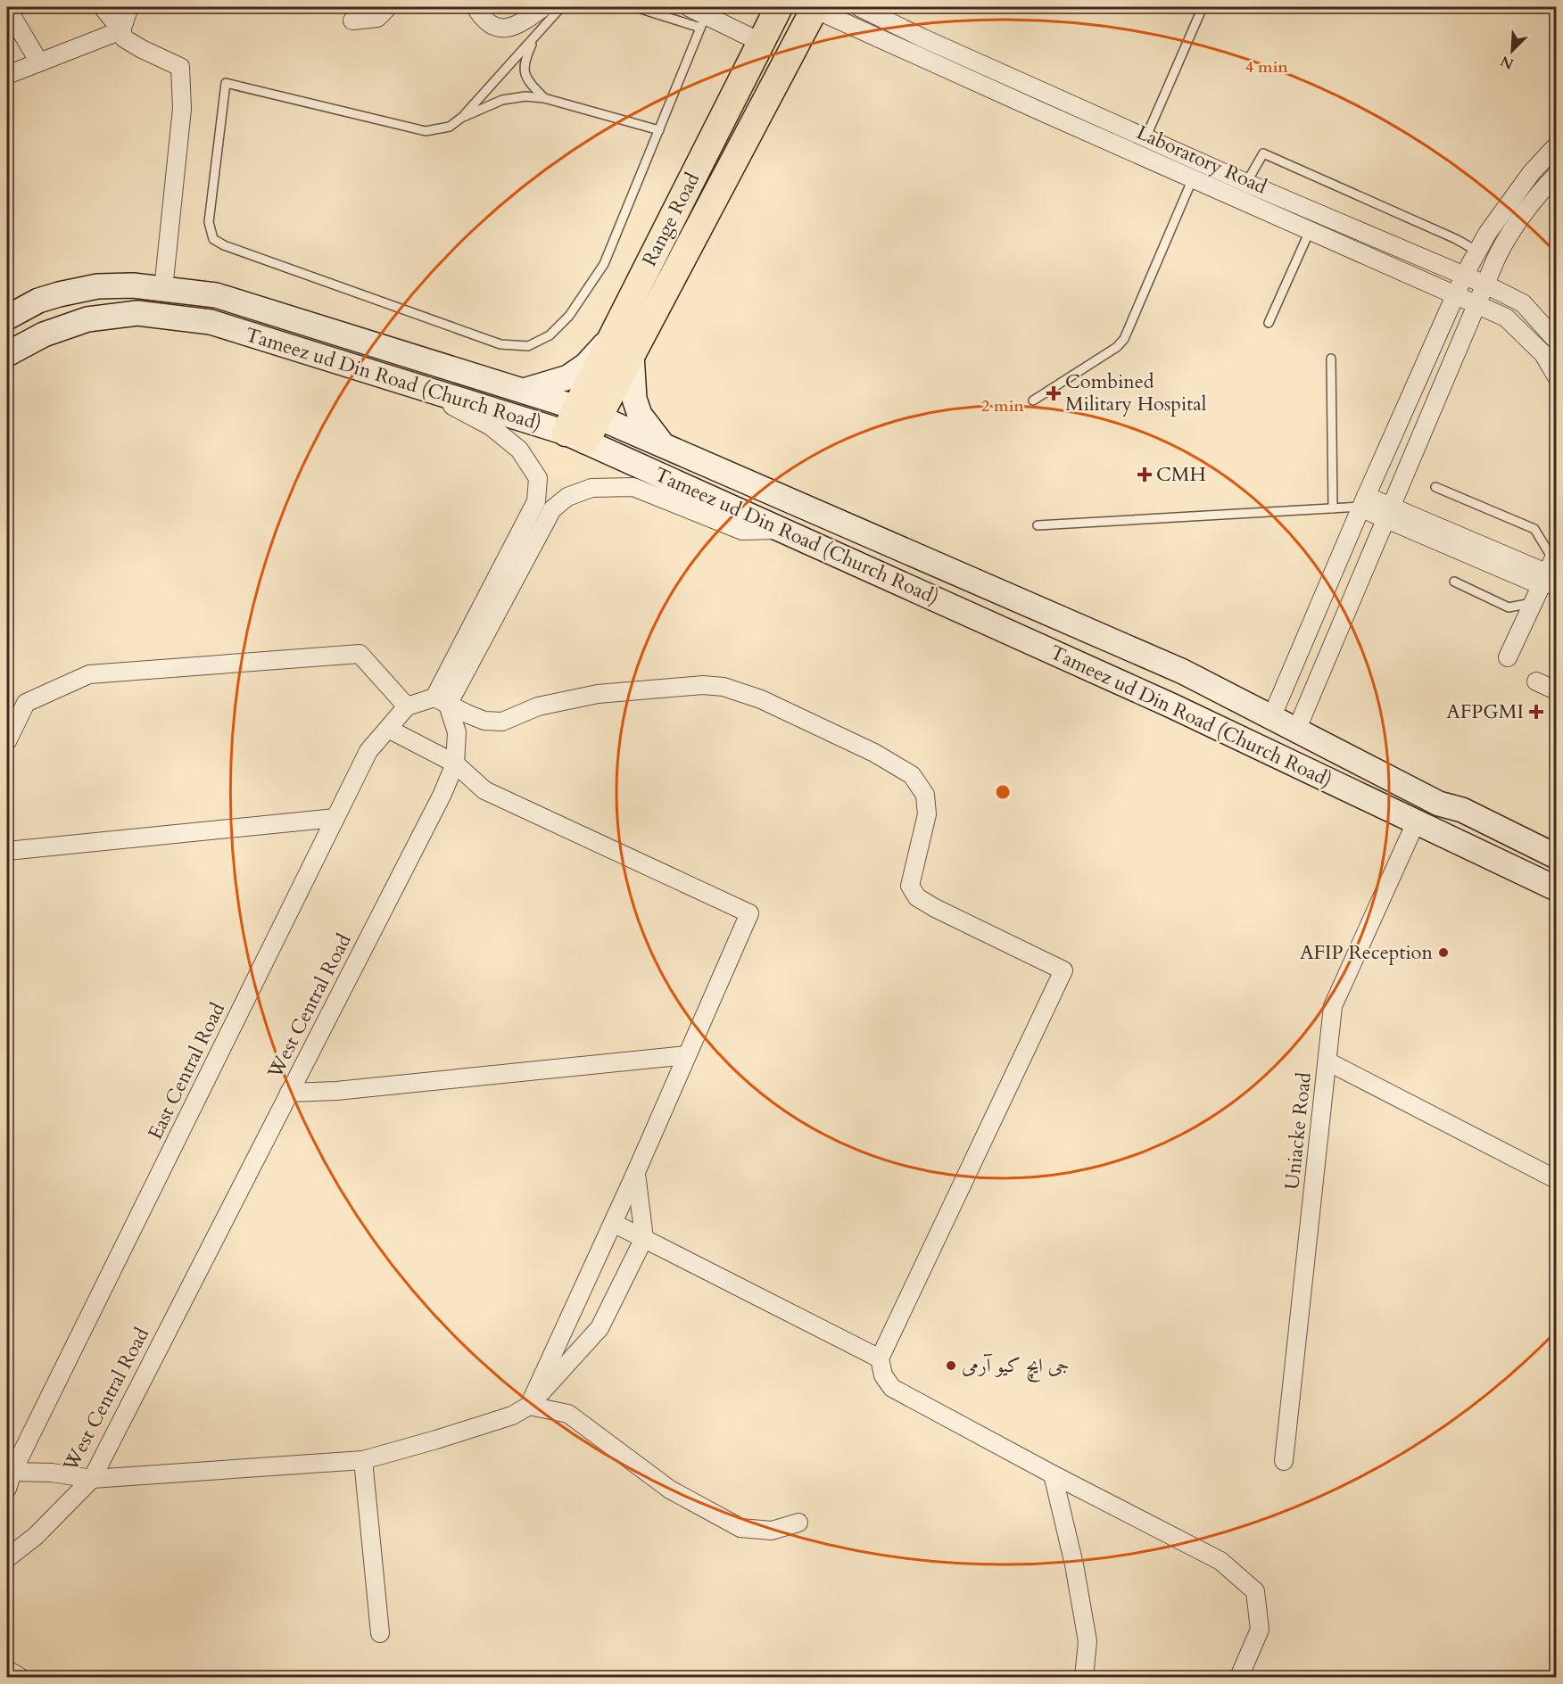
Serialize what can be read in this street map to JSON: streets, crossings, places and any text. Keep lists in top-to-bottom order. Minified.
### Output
{"streets":{"main road":["Range Road","Tameez ud Din Road (Church Road)"],"street":["Laboratory Road","West Central Road","East Central Road","Uniacke Road"]},"crossings":[["Range Road","Tameez ud Din Road (Church Road)"],["Tameez ud Din Road (Church Road)","Uniacke Road"]],"places":{"health":["Combined Military Hospital","CMH","AFPGMI"],"other":["AFIP Reception","جی ایچ کیو آرمی"]},"north":"bottom left","rings":["4 min","2 min"]}
